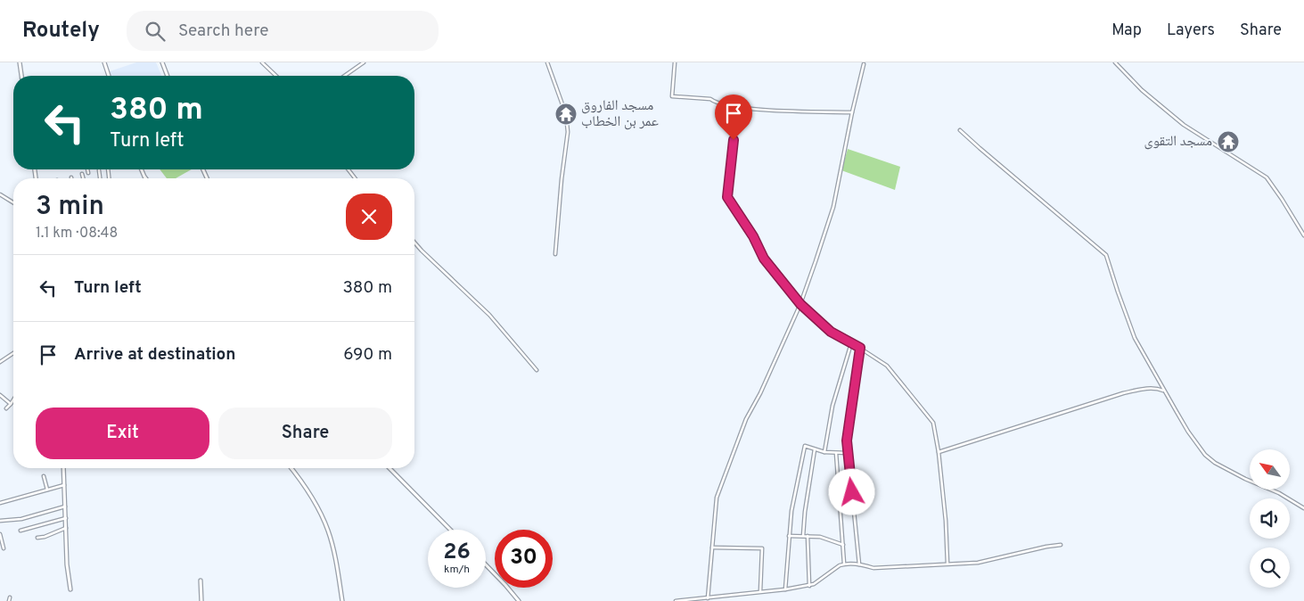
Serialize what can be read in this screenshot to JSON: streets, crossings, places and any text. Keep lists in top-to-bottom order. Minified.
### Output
{"places":{"temple":["مسجد الفاروق عمر بن الخطاب","مسجد التقوى"]},"north":"top left","page":{"header":"Routely","search":"Search here","nav":["Map","Layers","Share"],"turn":["380 m","Turn left"],"heading":["3 min","1.1 km · 08:48"],"list":[{"name":"Turn left","value":"380 m"},{"name":"Arrive at destination","value":"690 m"}],"buttons":["Exit","Share"],"speed":"26 km/h","limit":"30"}}
